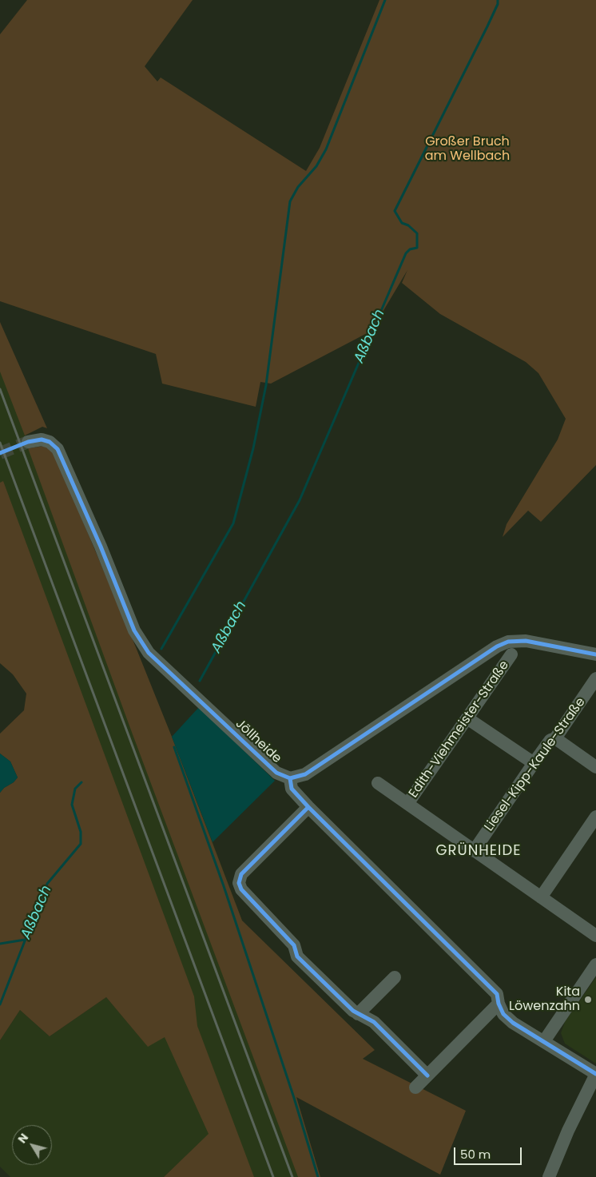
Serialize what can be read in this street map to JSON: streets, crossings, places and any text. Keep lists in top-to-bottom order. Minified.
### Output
{"streets":{"street":["Edith-Viehmeister-Straße","Jöllheide","Liesel-Kipp-Kaule-Straße"]},"crossings":[["Edith-Viehmeister-Straße","Liesel-Kipp-Kaule-Straße"]],"districts":["GRÜNHEIDE"],"water":["Aßbach"],"parks":["Großer Bruch am Wellbach"],"places":["Kita Löwenzahn"],"scale_bar":"50 m","north":"top left"}
